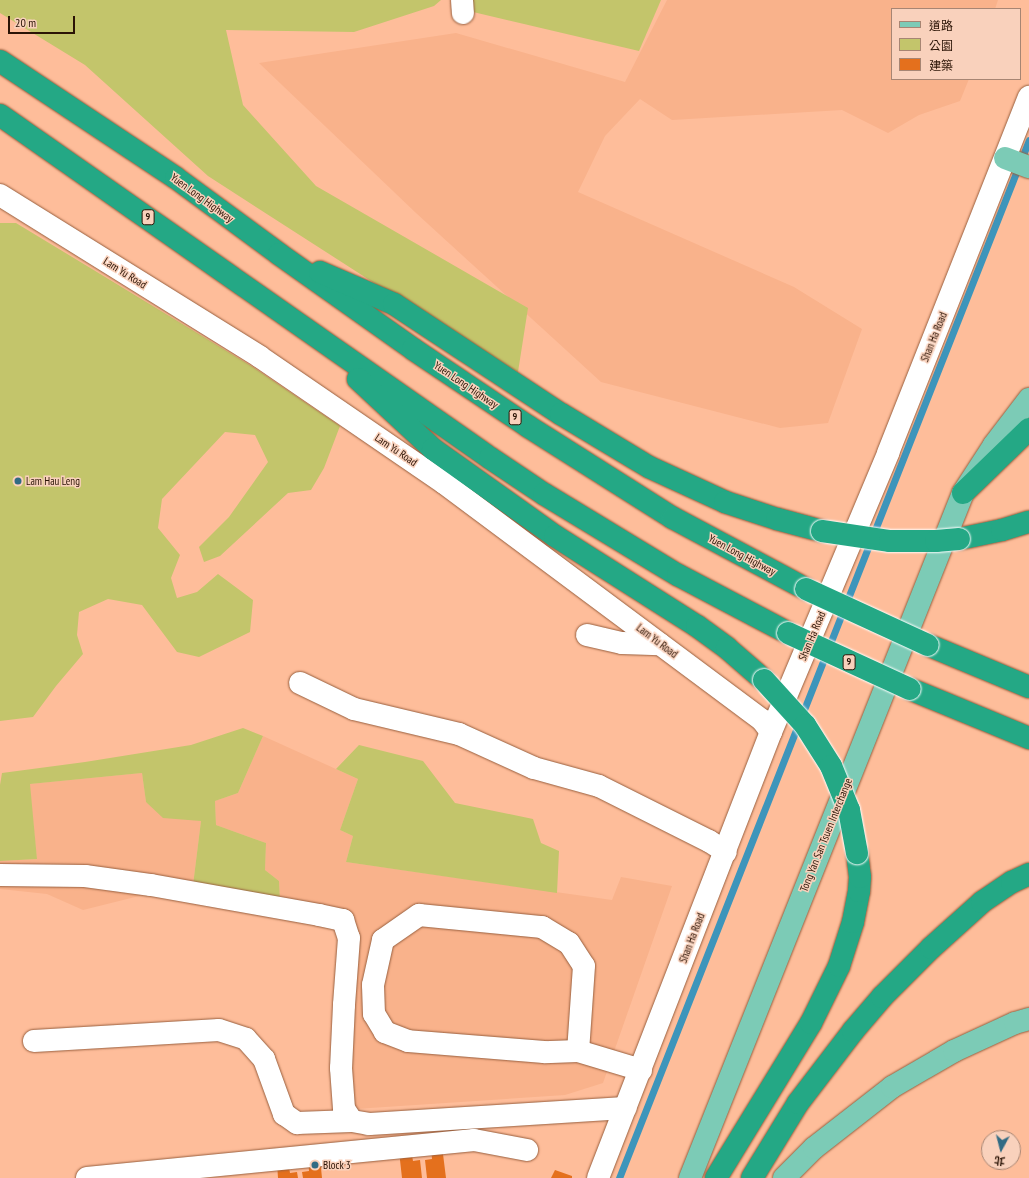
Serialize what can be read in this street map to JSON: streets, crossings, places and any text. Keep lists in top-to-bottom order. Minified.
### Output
{"streets":{"highway":["Yuen Long Highway","9"],"main road":["Tong Yan San Tsuen Interchange"],"street":["Lam Yu Road","Shan Ha Road"]},"crossings":[["Lam Yu Road","Shan Ha Road"]],"places":["Lam Hau Leng","Block 3"],"legend":["道路","公園","建築"],"scale_bar":"20 m","north":"bottom"}
